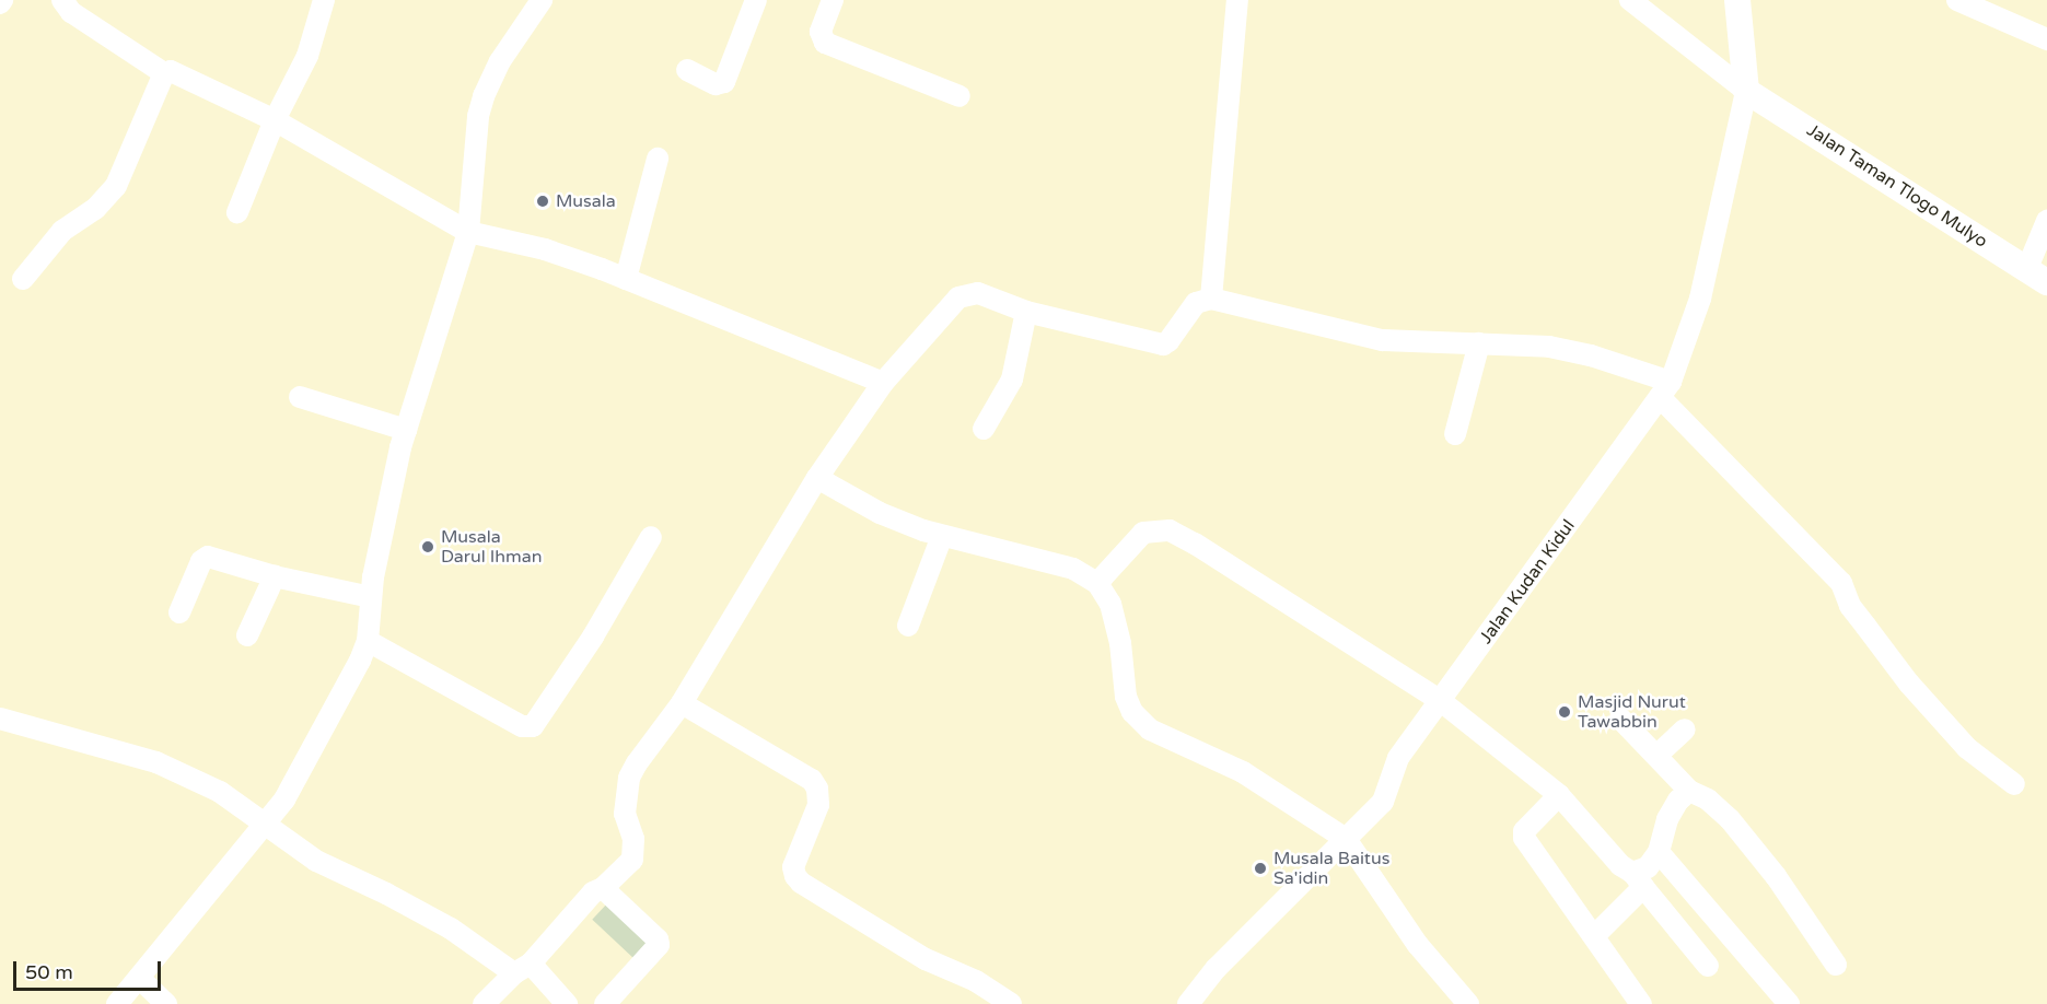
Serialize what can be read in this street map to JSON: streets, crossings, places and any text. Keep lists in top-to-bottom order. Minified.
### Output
{"streets":{"street":["Jalan Taman Tlogo Mulyo","Jalan Kudan Kidul"]},"crossings":[["Jalan Taman Tlogo Mulyo","Jalan Kudan Kidul"]],"places":["Musala","Musala Darul Ihman","Masjid Nurut Tawabbin","Musala Baitus Sa'idin"],"scale_bar":"50 m"}
